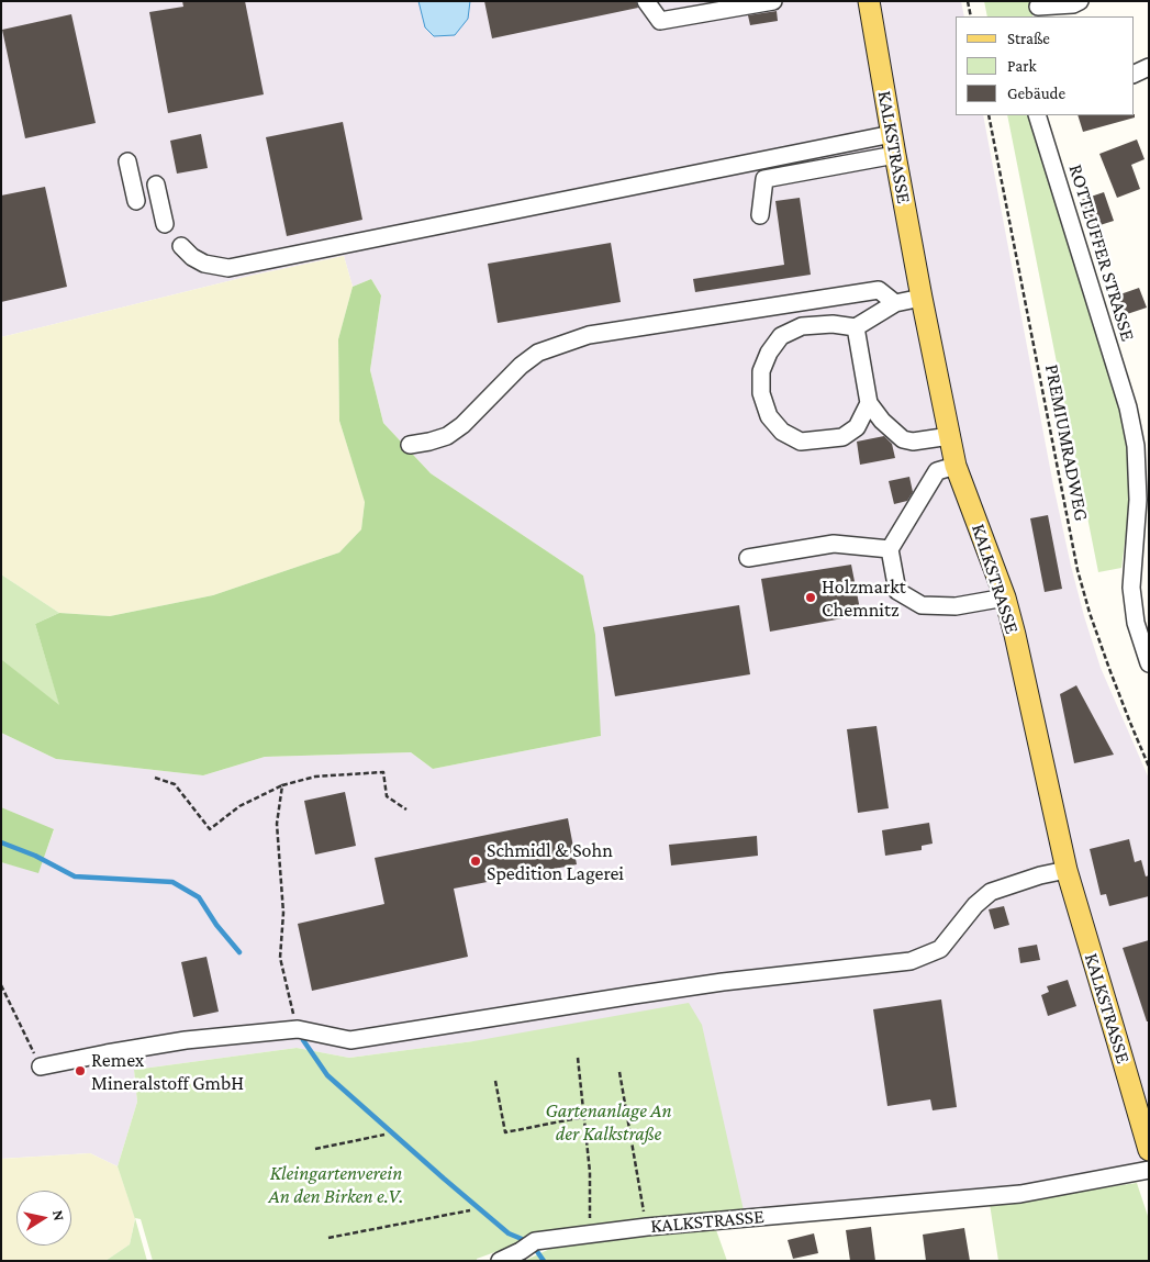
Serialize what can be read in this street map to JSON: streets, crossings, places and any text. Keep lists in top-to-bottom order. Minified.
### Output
{"streets":{"main road":["KALKSTRASSE"],"street":["ROTTLUFFER STRASSE"],"path":["PREMIUMRADWEG"]},"parks":["Gartenanlage An der Kalkstraße","Kleingartenverein An den Birken e.V."],"places":["Holzmarkt Chemnitz","Schmidl & Sohn Spedition Lagerei","Remex Mineralstoff GmbH"],"legend":["Straße","Park","Gebäude"],"north":"right"}
